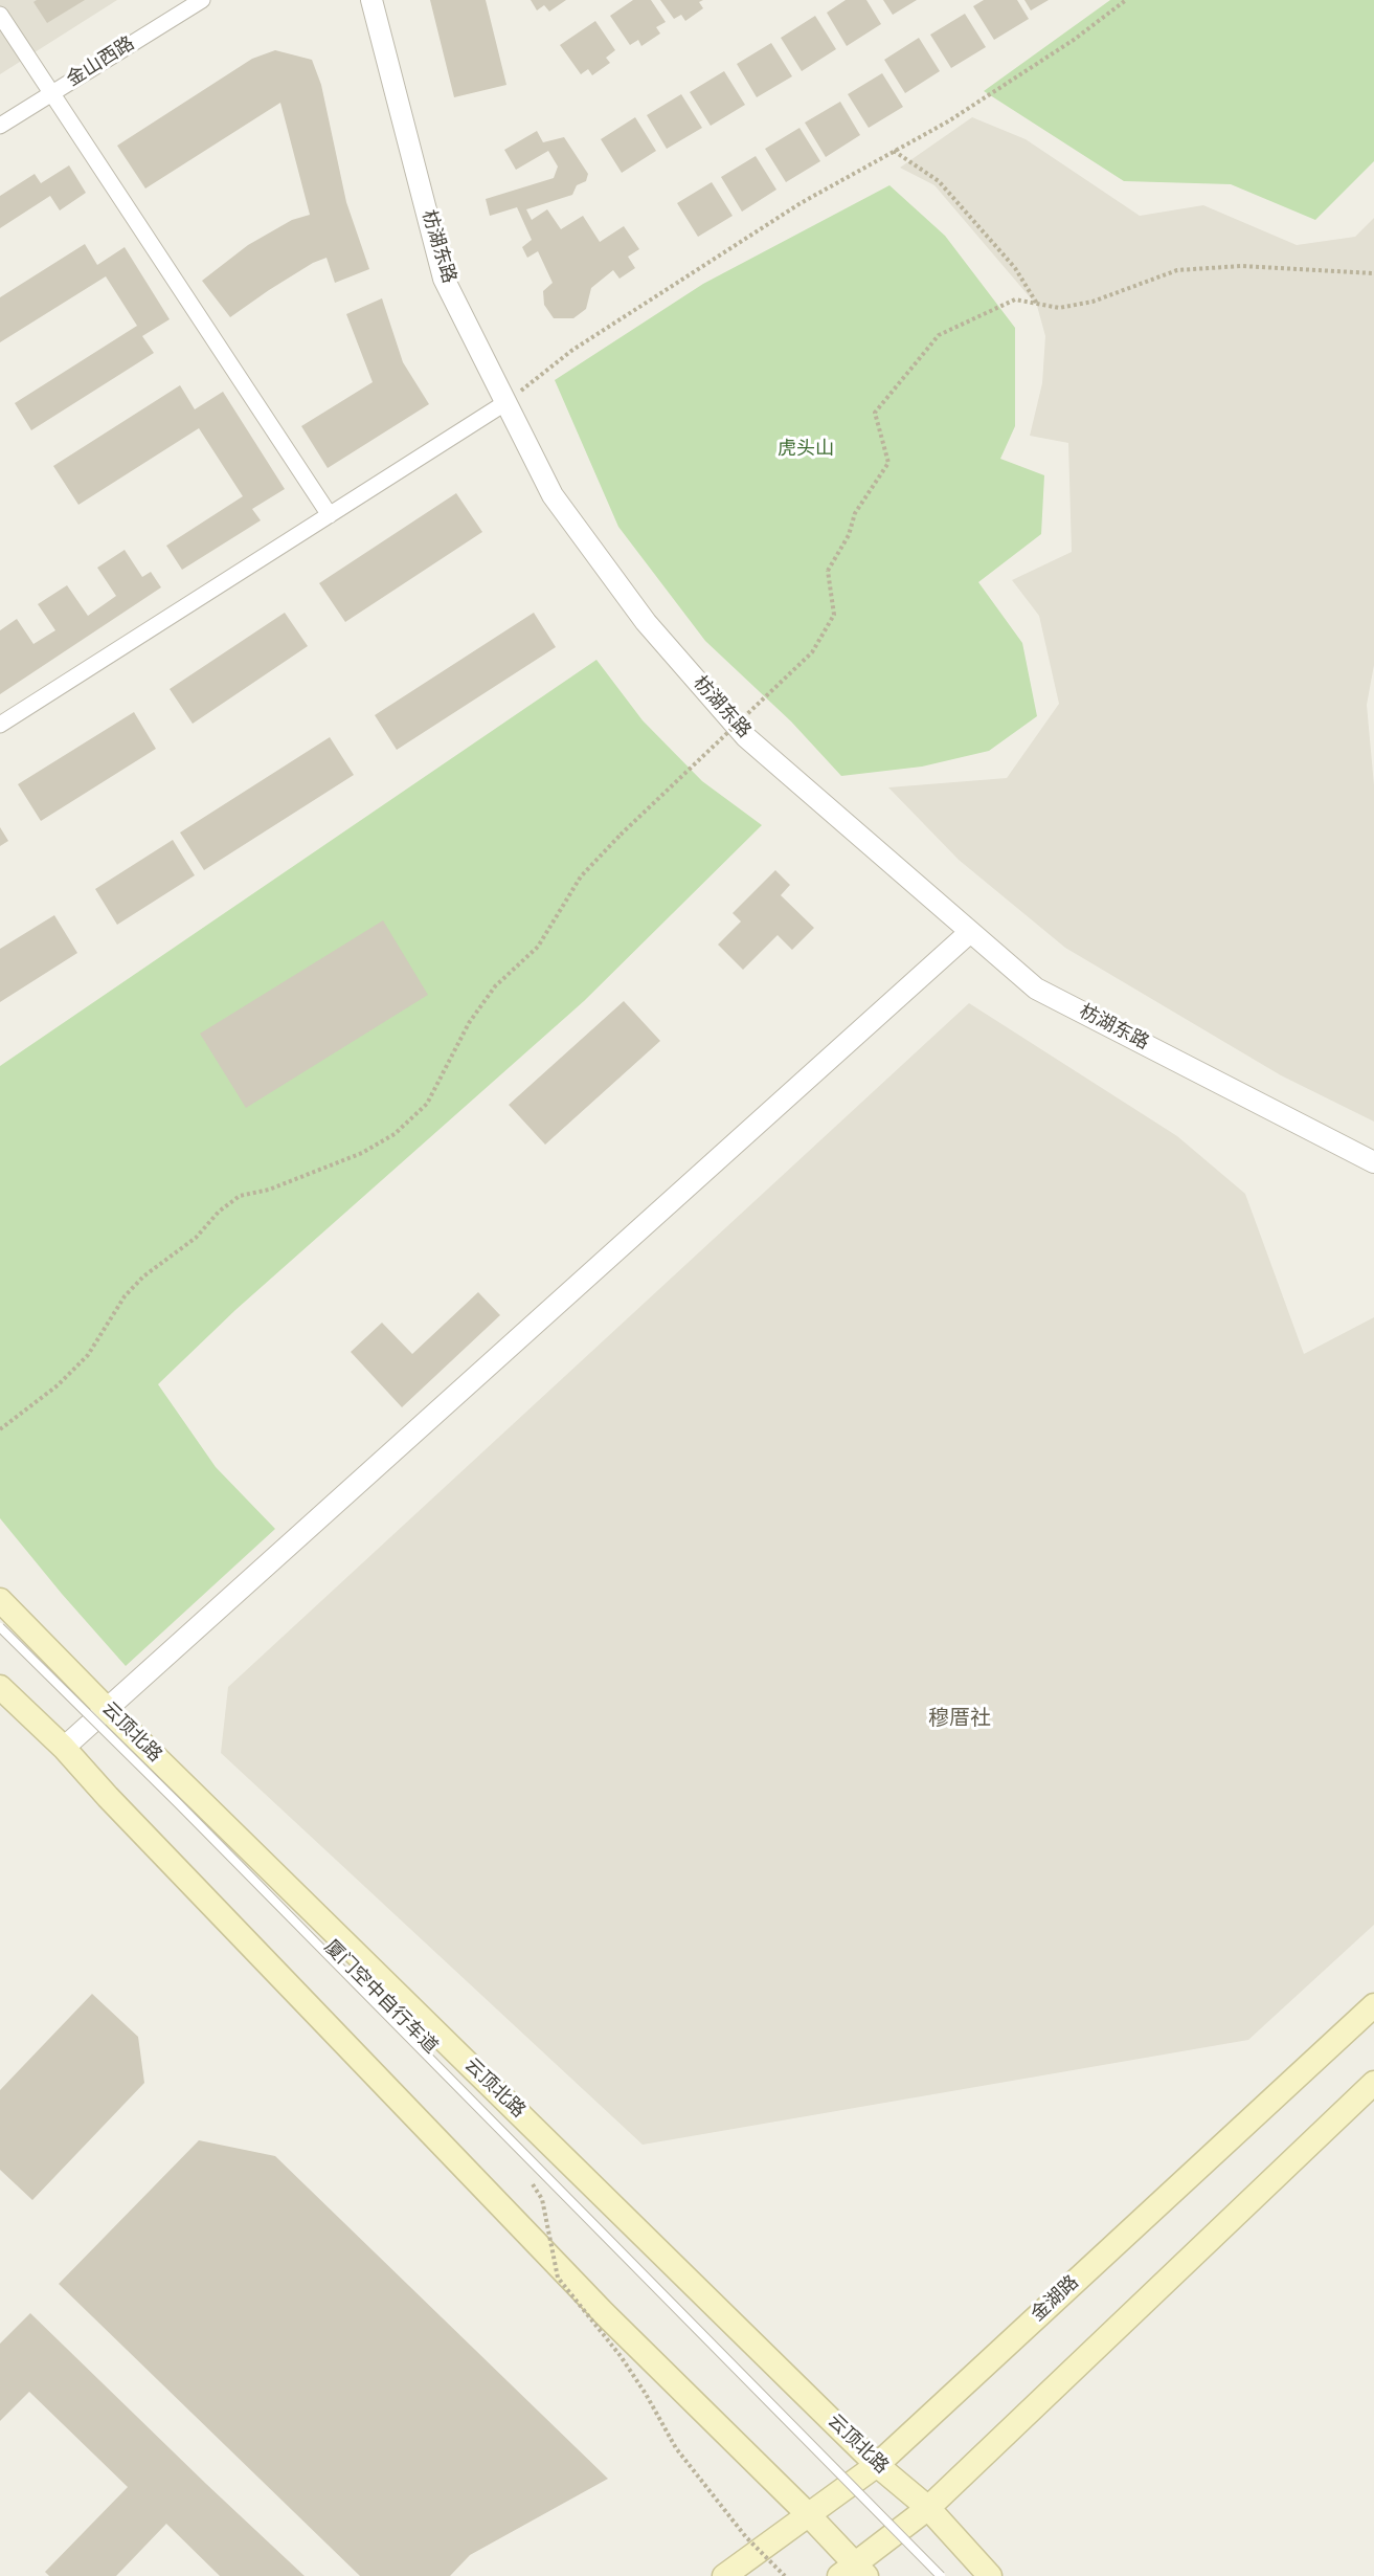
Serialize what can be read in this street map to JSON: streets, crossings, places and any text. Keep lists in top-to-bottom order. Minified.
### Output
{"streets":{"main road":["云顶北路","金湖路"],"street":["金山西路","枋湖东路"]},"crossings":[["云顶北路","金湖路"]],"districts":["穆厝社"],"parks":["虎头山"]}
